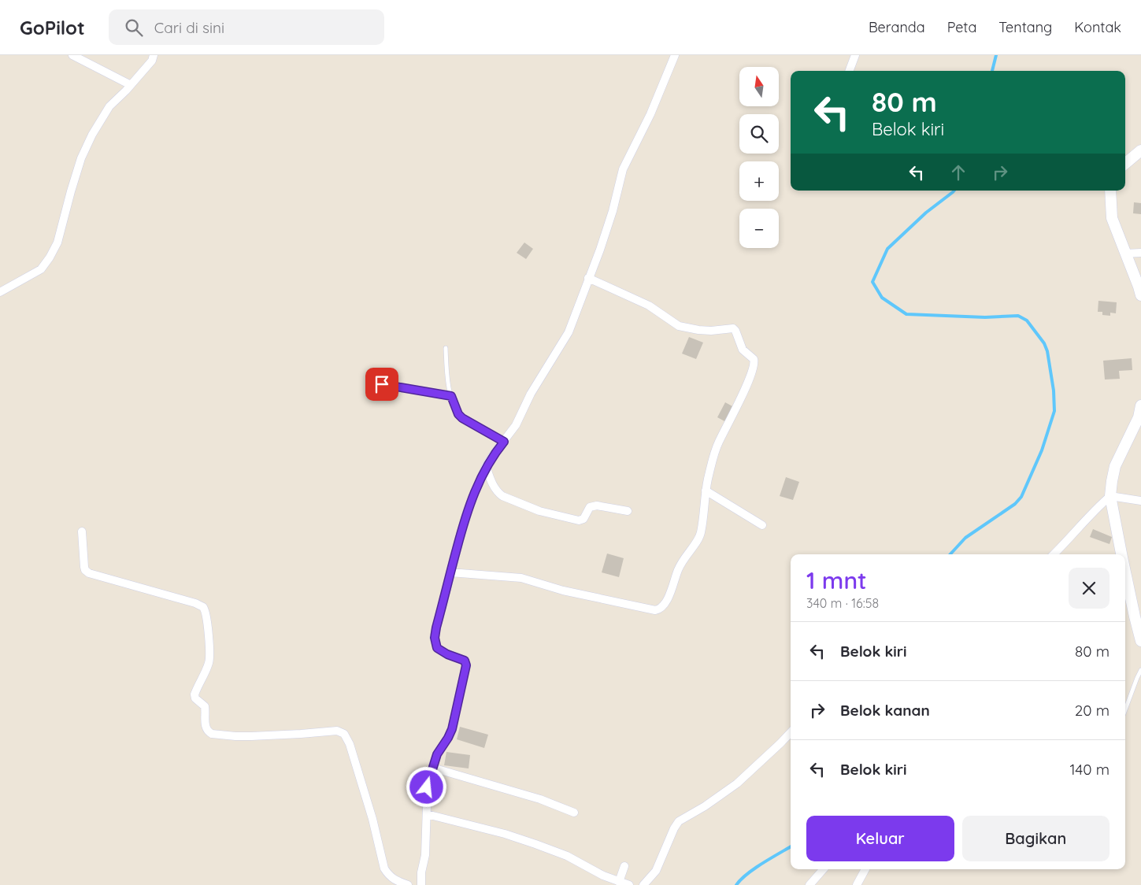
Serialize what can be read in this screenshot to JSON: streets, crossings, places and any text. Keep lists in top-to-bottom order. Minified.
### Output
{"north":"top","page":{"header":"GoPilot","search":"Cari di sini","nav":["Beranda","Peta","Tentang","Kontak"],"map_buttons":["+","−"],"turn":["80 m","Belok kiri"],"heading":["1 mnt","340 m · 16:58"],"list":[{"name":"Belok kiri","value":"80 m"},{"name":"Belok kanan","value":"20 m"},{"name":"Belok kiri","value":"140 m"}],"buttons":["Keluar","Bagikan"]}}
